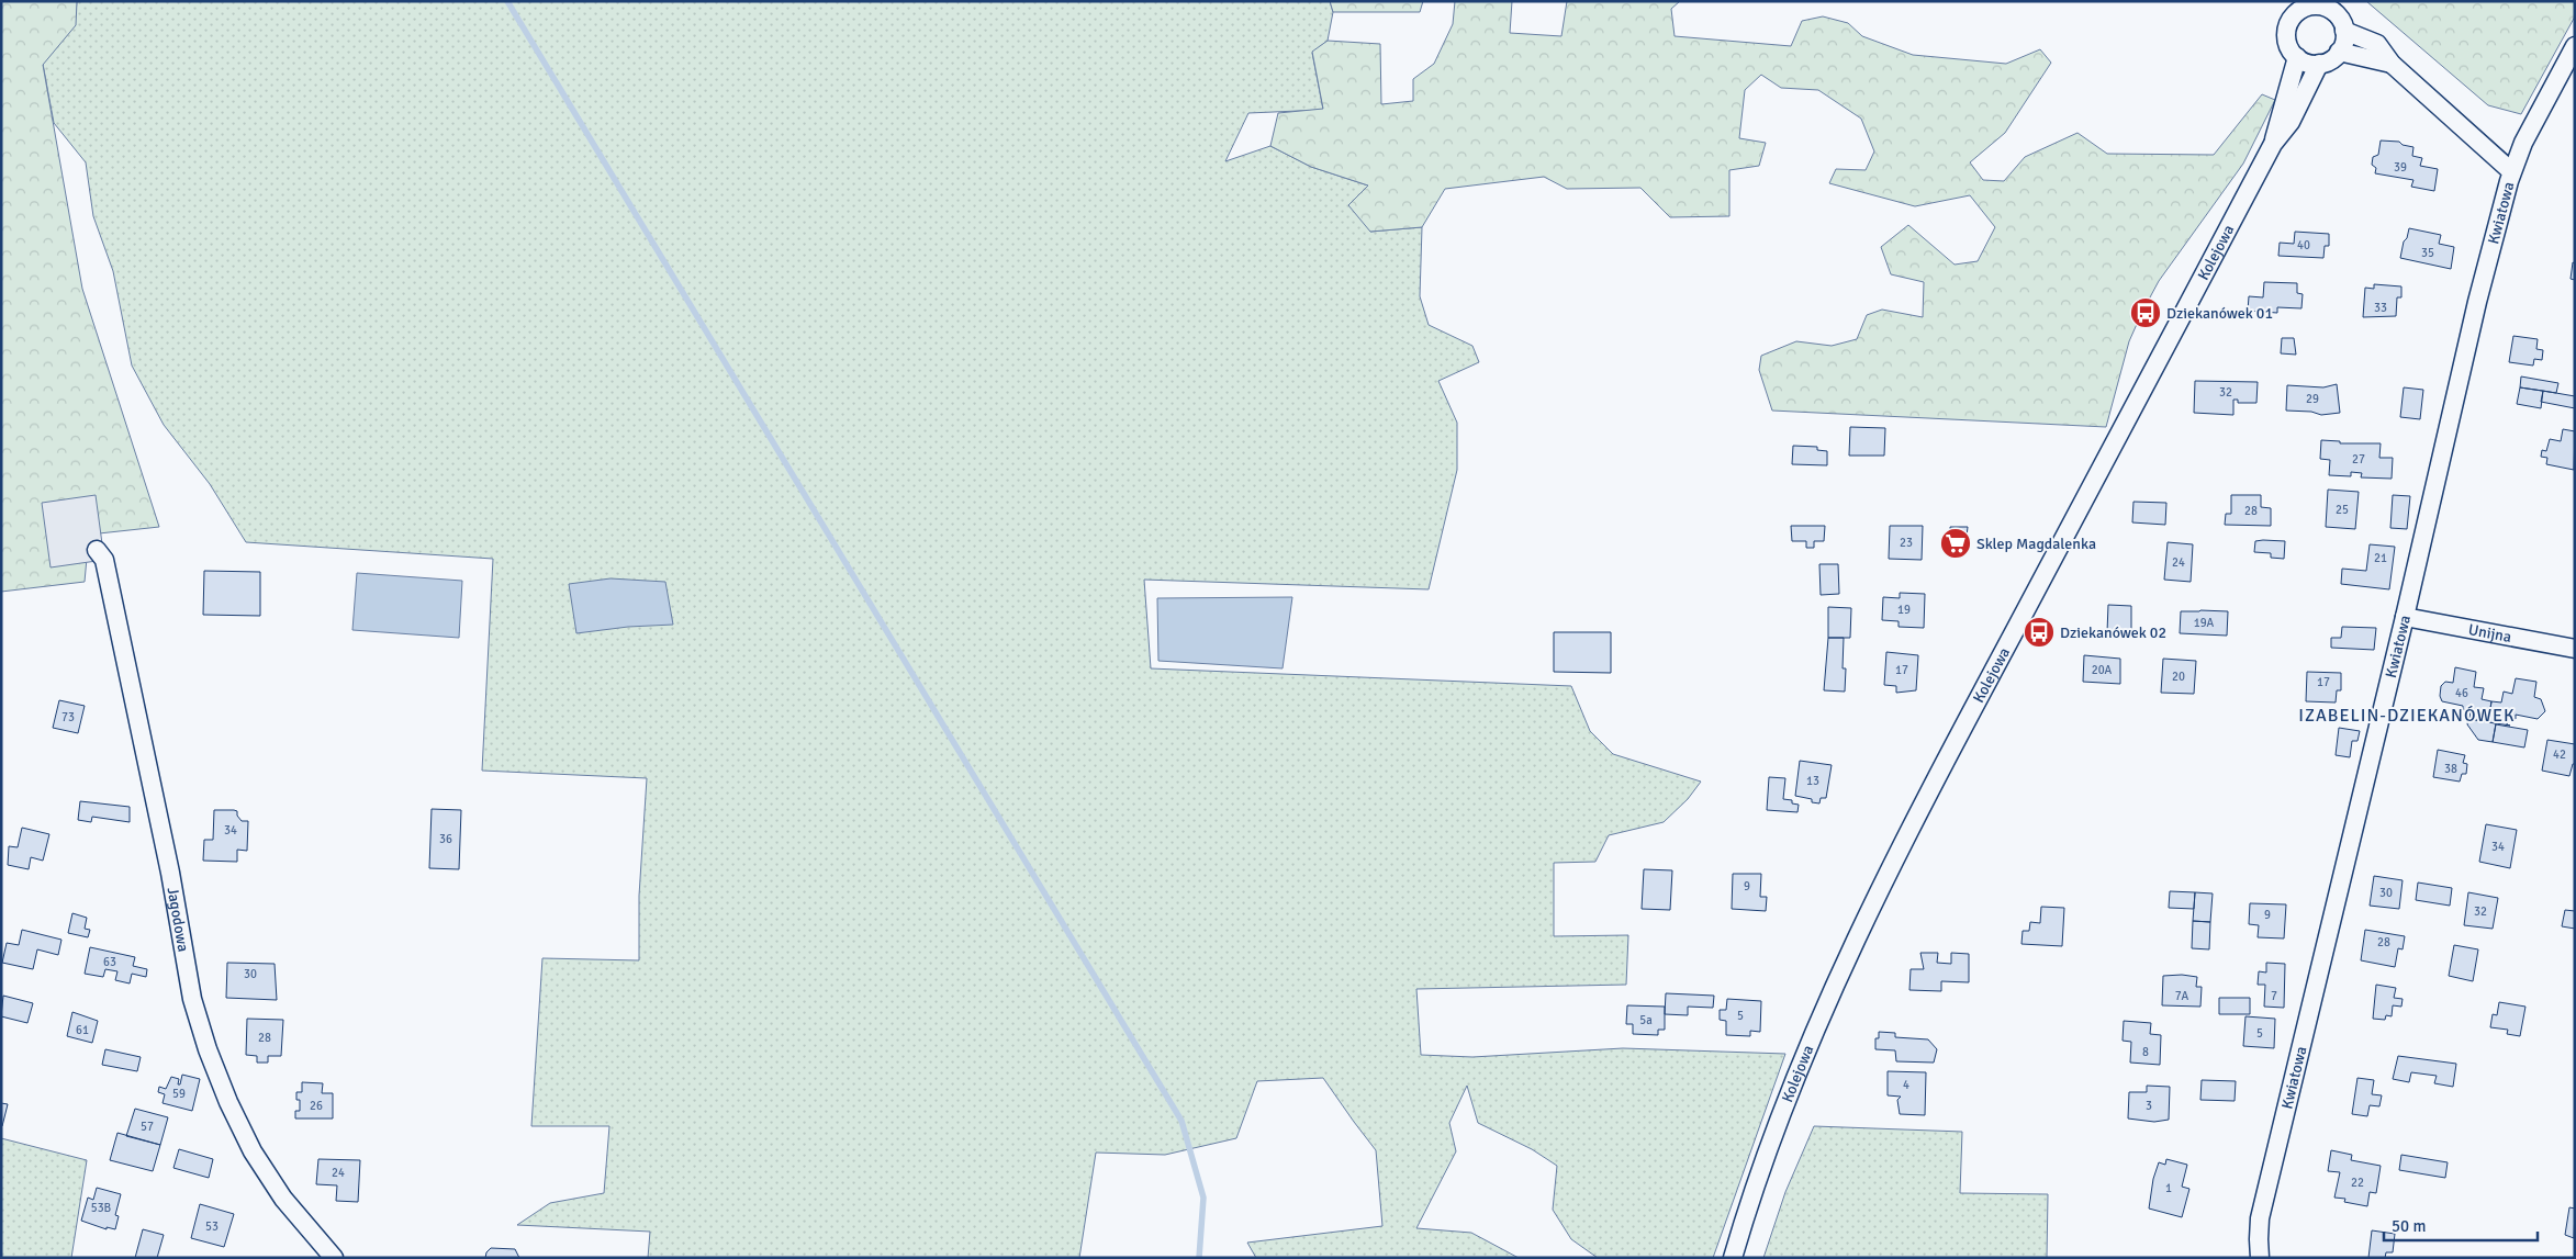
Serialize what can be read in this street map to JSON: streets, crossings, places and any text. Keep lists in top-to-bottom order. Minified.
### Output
{"streets":{"street":["Kwiatowa","Kolejowa","Unijna","Jagodowa"]},"crossings":[["Kwiatowa","Unijna"]],"districts":["IZABELIN-DZIEKANÓWEK"],"places":{"bus stop":["Dziekanówek 01","Dziekanówek 02"],"supermarket":["Sklep Magdalenka"]},"house_numbers":["39","40","35","33","32","29","27","25","28","23","21","24","19","19A","17","20A","20","17","46","73","42","38","13","34","36","34","9","30","32","9","28","63","30","7A","7","5","5a","61","5","28","8","4","59","26","3","57","24","22","1","53B","53"],"scale_bar":"50 m"}
